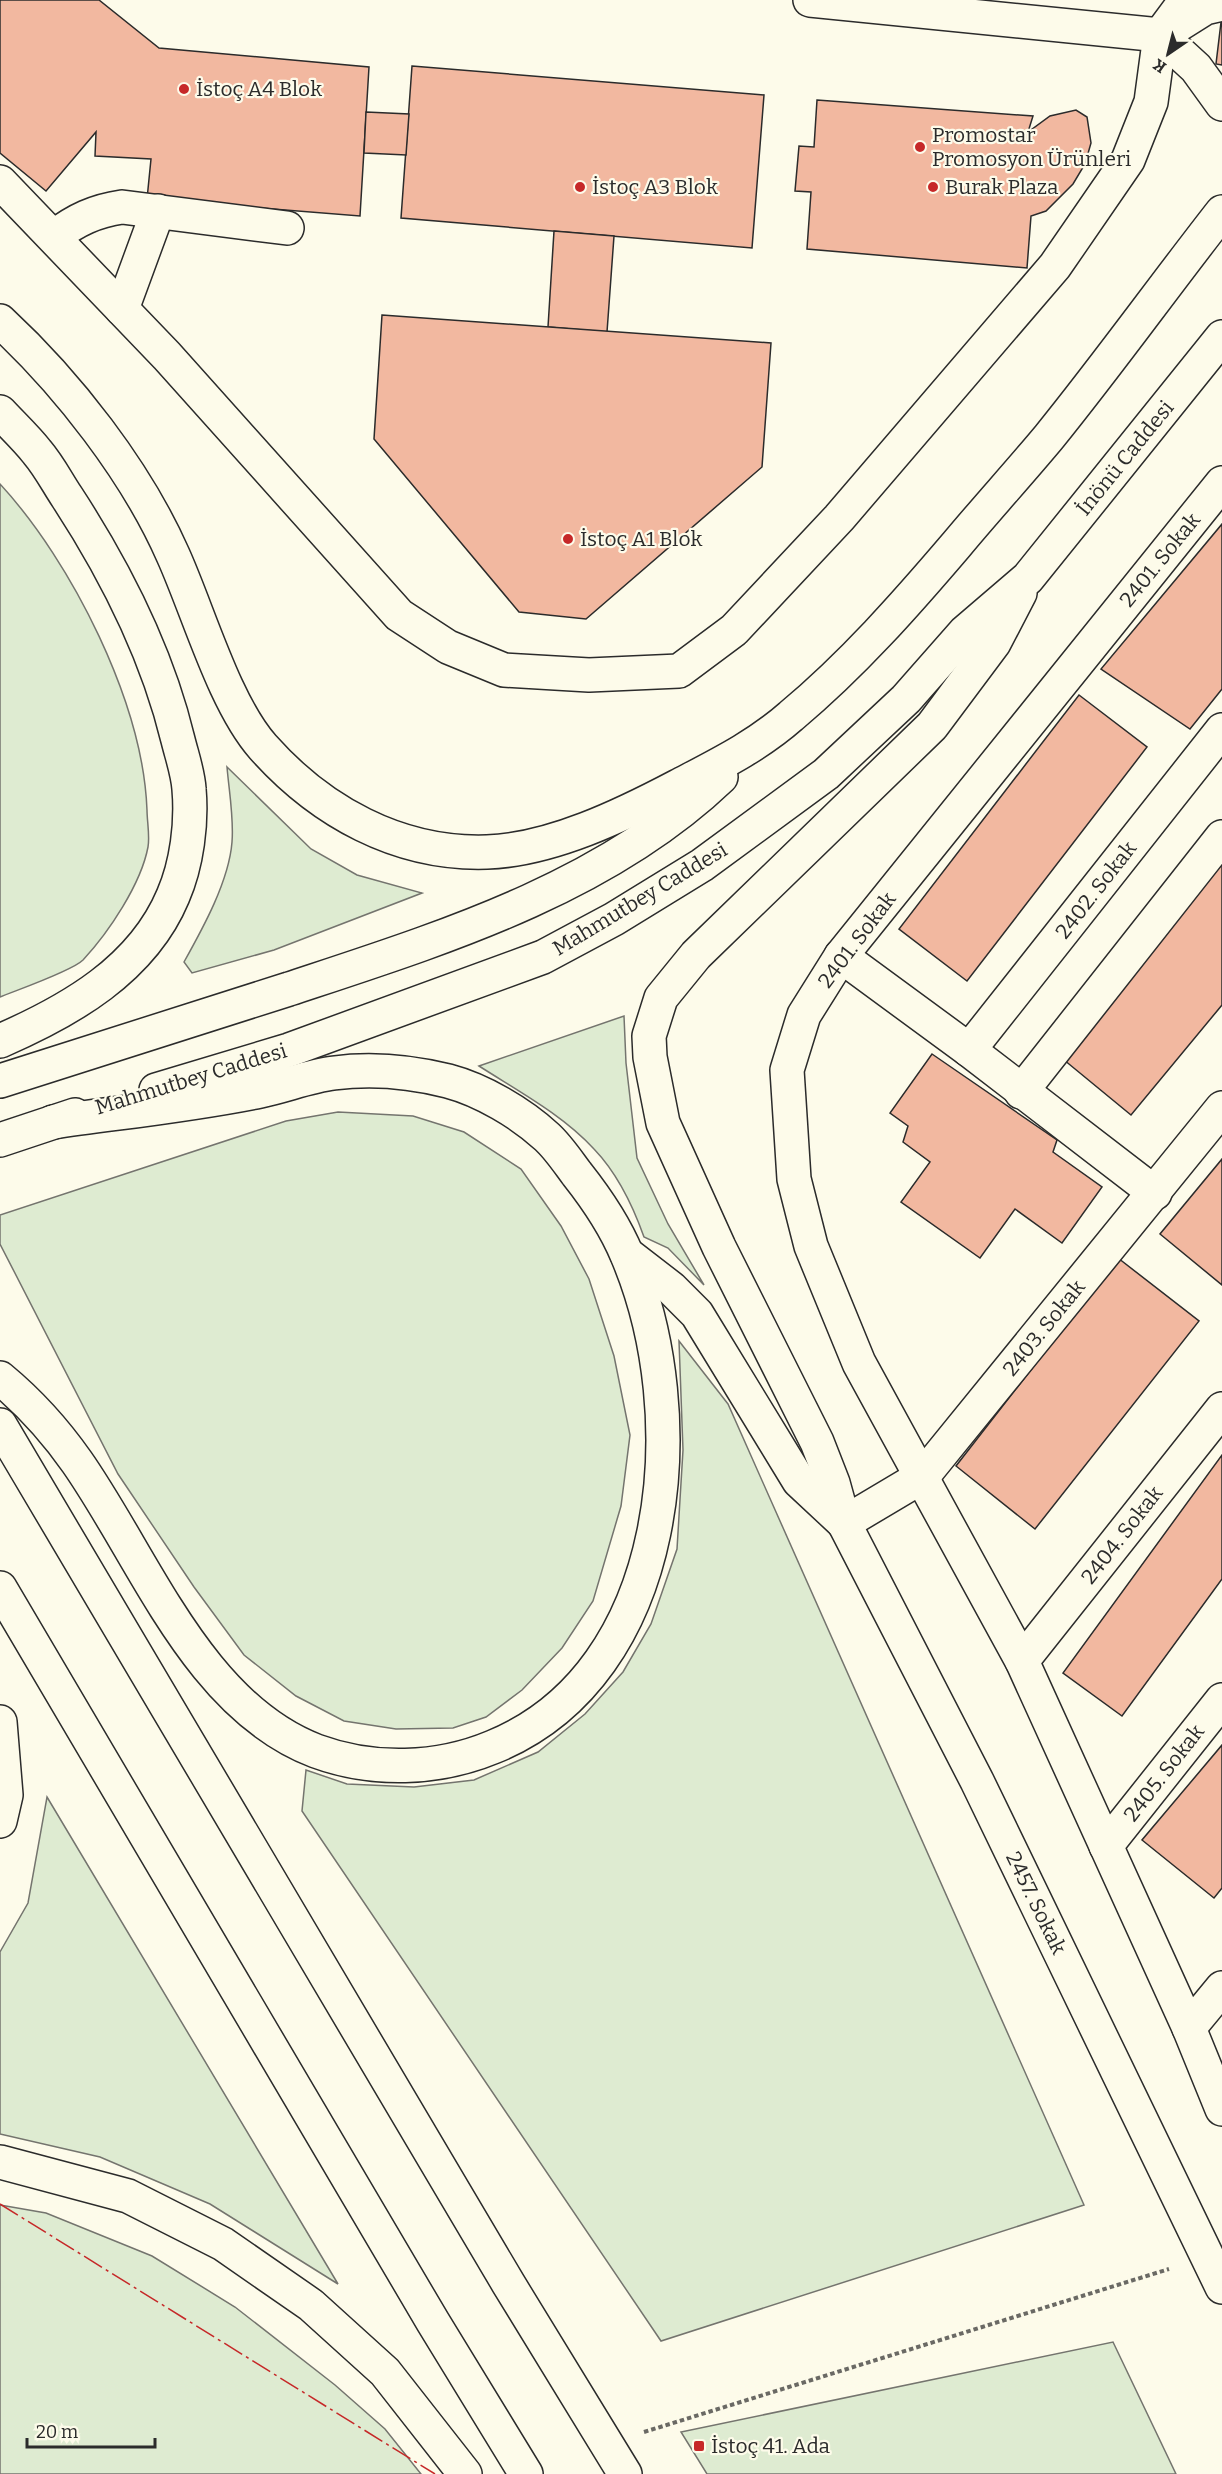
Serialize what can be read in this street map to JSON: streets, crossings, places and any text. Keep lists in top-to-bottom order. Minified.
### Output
{"streets":{"main road":["İnönü Caddesi","2401. Sokak","2402. Sokak","Mahmutbey Caddesi","2403. Sokak","2404. Sokak","2405. Sokak","2457. Sokak"]},"crossings":[["İnönü Caddesi","Mahmutbey Caddesi"],["2401. Sokak","2403. Sokak"],["2401. Sokak","2404. Sokak"],["2401. Sokak","2405. Sokak"],["2403. Sokak","2457. Sokak"]],"places":{"other":["İstoç A4 Blok","Promostar Promosyon Ürünleri","İstoç A3 Blok","Burak Plaza","İstoç A1 Blok"],"transit":["İstoç 41. Ada"]},"scale_bar":"20 m","north":"bottom left"}
